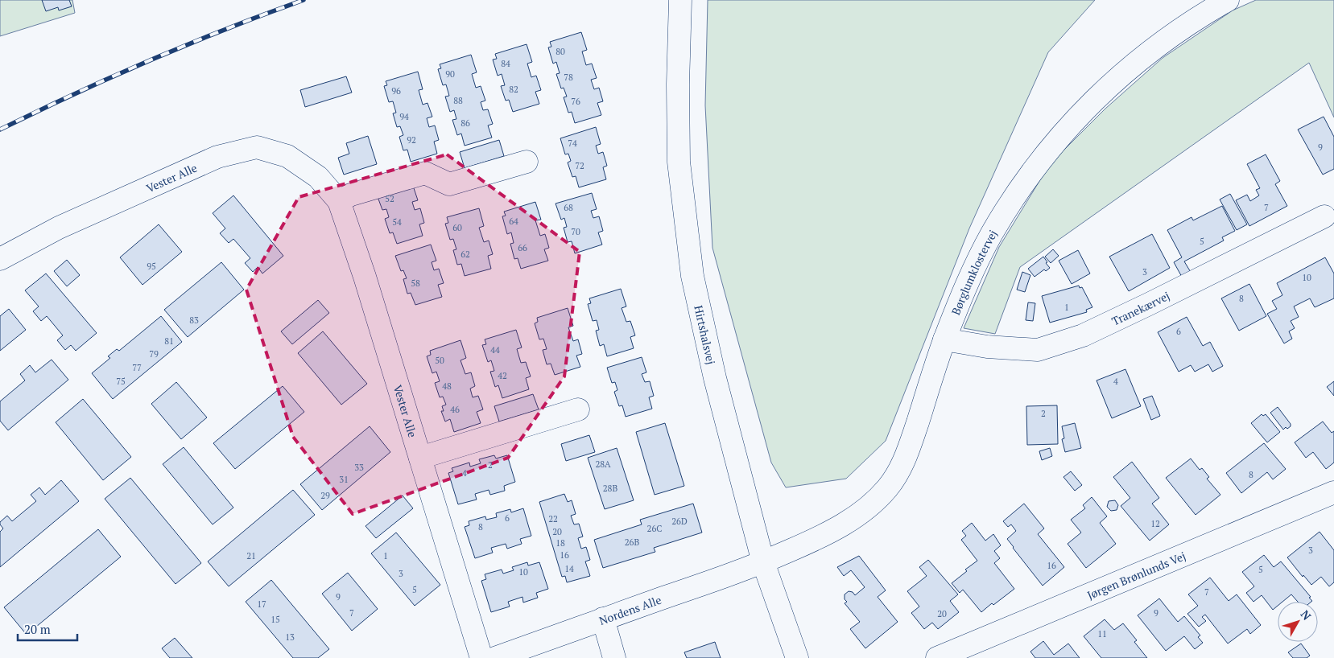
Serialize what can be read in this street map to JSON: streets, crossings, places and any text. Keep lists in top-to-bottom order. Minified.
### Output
{"streets":{"street":["Vester Alle","Børglumklostervej","Tranekærvej","Hirtshalsvej","Jørgen Brønlunds Vej","Nordens Alle"]},"crossings":[["Børglumklostervej","Tranekærvej"],["Børglumklostervej","Hirtshalsvej"],["Børglumklostervej","Nordens Alle"],["Hirtshalsvej","Nordens Alle"]],"house_numbers":["80","84","90","78","82","96","88","76","94","86","92","74","9","72","52","68","7","64","54","60","70","5","66","62","95","3","10","58","8","1","83","6","81","44","79","50","77","42","75","4","48","46","2","28A","2","33","4","8","31","28B","29","6","22","26D","12","8","26C","20","26B","18","3","16","21","1","16","14","5","10","3","5","7","9","17","7","9","20","15","11","13"],"scale_bar":"20 m","north":"top right"}
